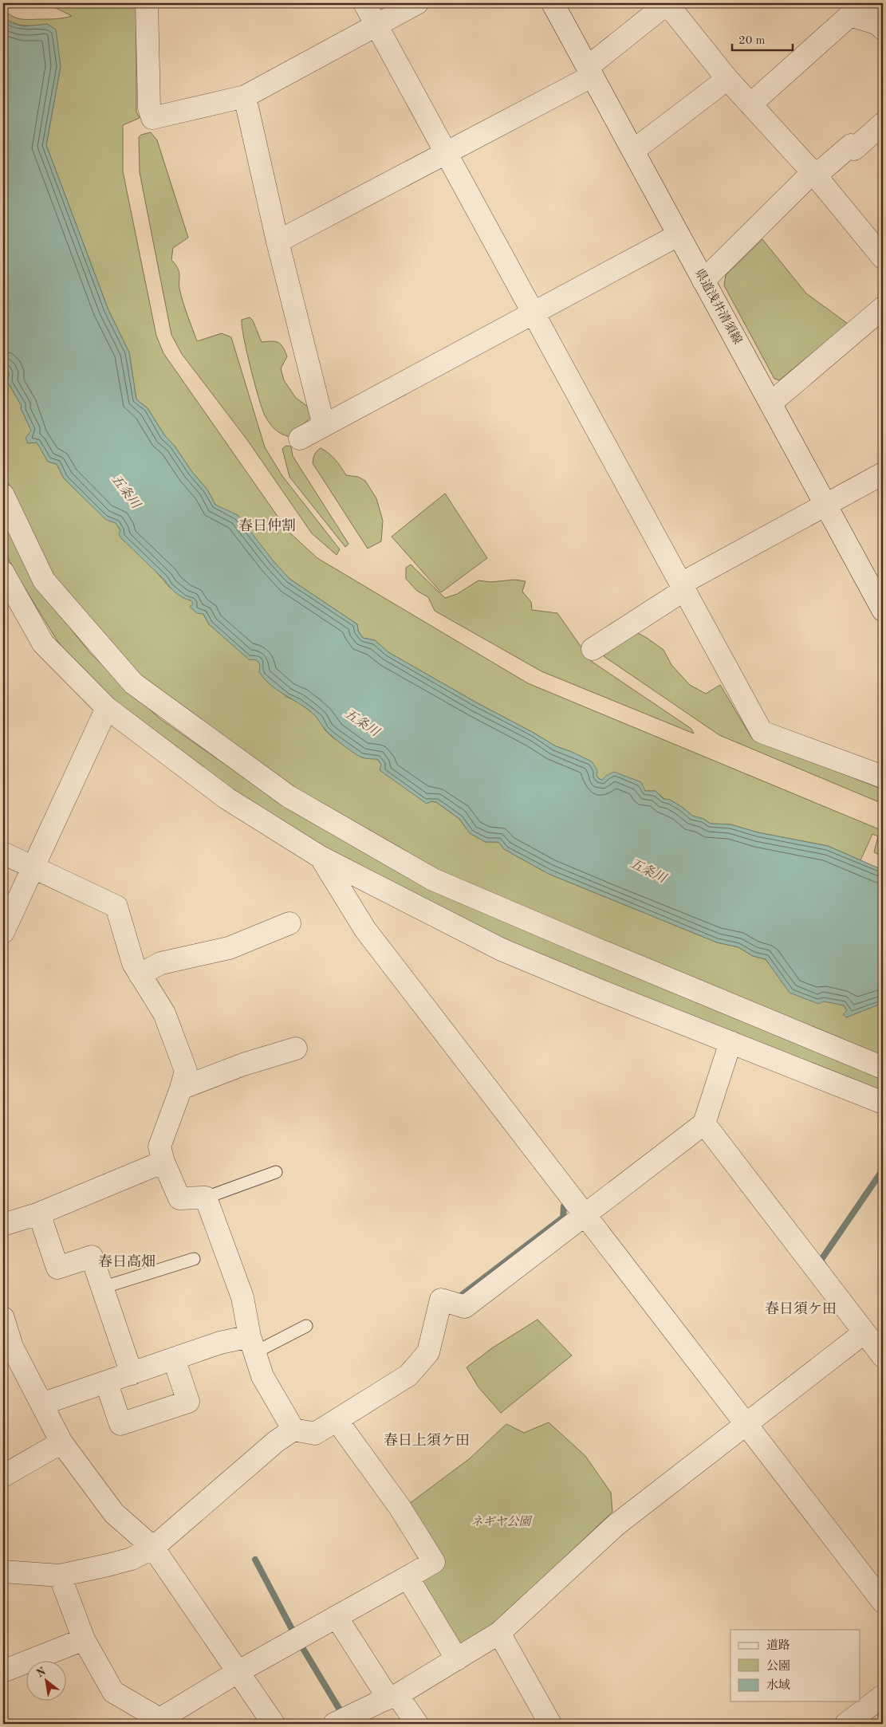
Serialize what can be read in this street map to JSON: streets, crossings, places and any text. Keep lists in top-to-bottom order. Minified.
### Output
{"streets":{"street":["県道浅井清須線"]},"districts":["春日仲割","春日高畑","春日須ケ田","春日上須ケ田"],"water":["五条川"],"parks":["ネギヤ公園"],"legend":["道路","公園","水域"],"scale_bar":"20 m","north":"top left"}
